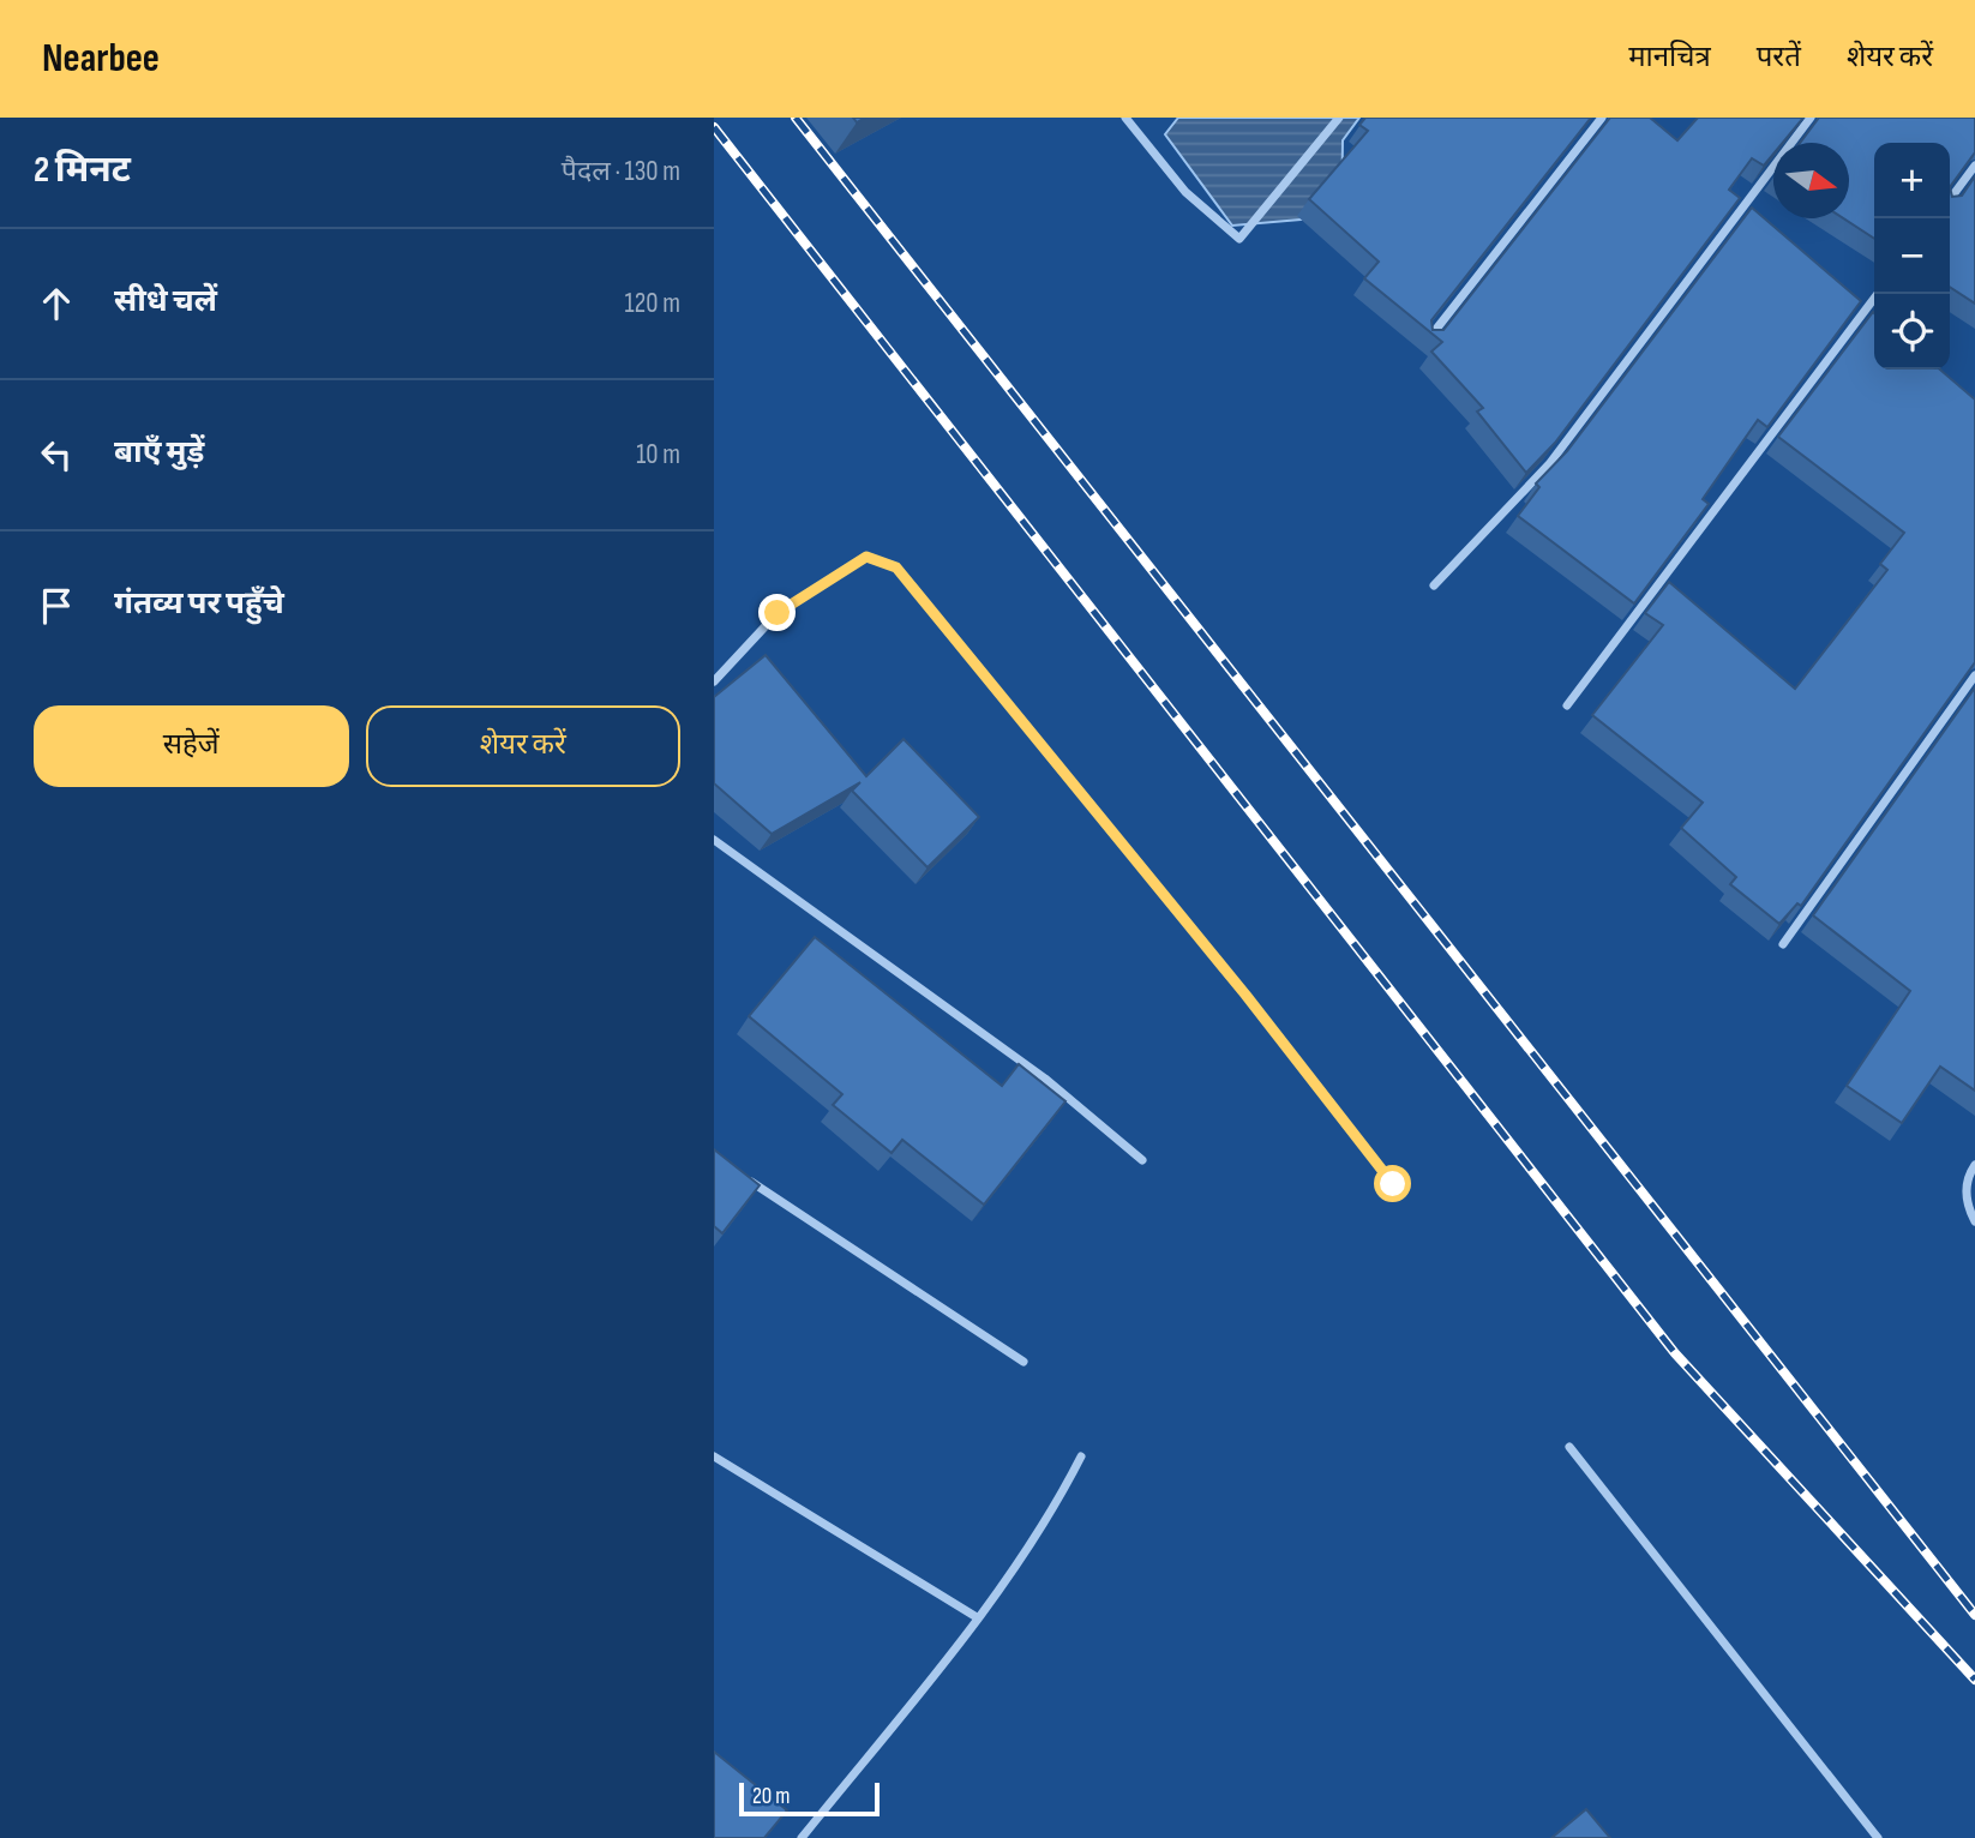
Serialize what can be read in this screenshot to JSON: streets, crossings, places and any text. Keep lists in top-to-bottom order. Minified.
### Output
{"scale_bar":"20 m","north":"right","page":{"header":"Nearbee","nav":["मानचित्र","परतें","शेयर करें"],"heading":["2 मिनट","पैदल · 130 m"],"map_buttons":["+","−"],"list":[["सीधे चलें","120 m"],["बाएँ मुड़ें","10 m"],"गंतव्य पर पहुँचे"],"buttons":["सहेजें","शेयर करें"],"scale":"20 m"}}
